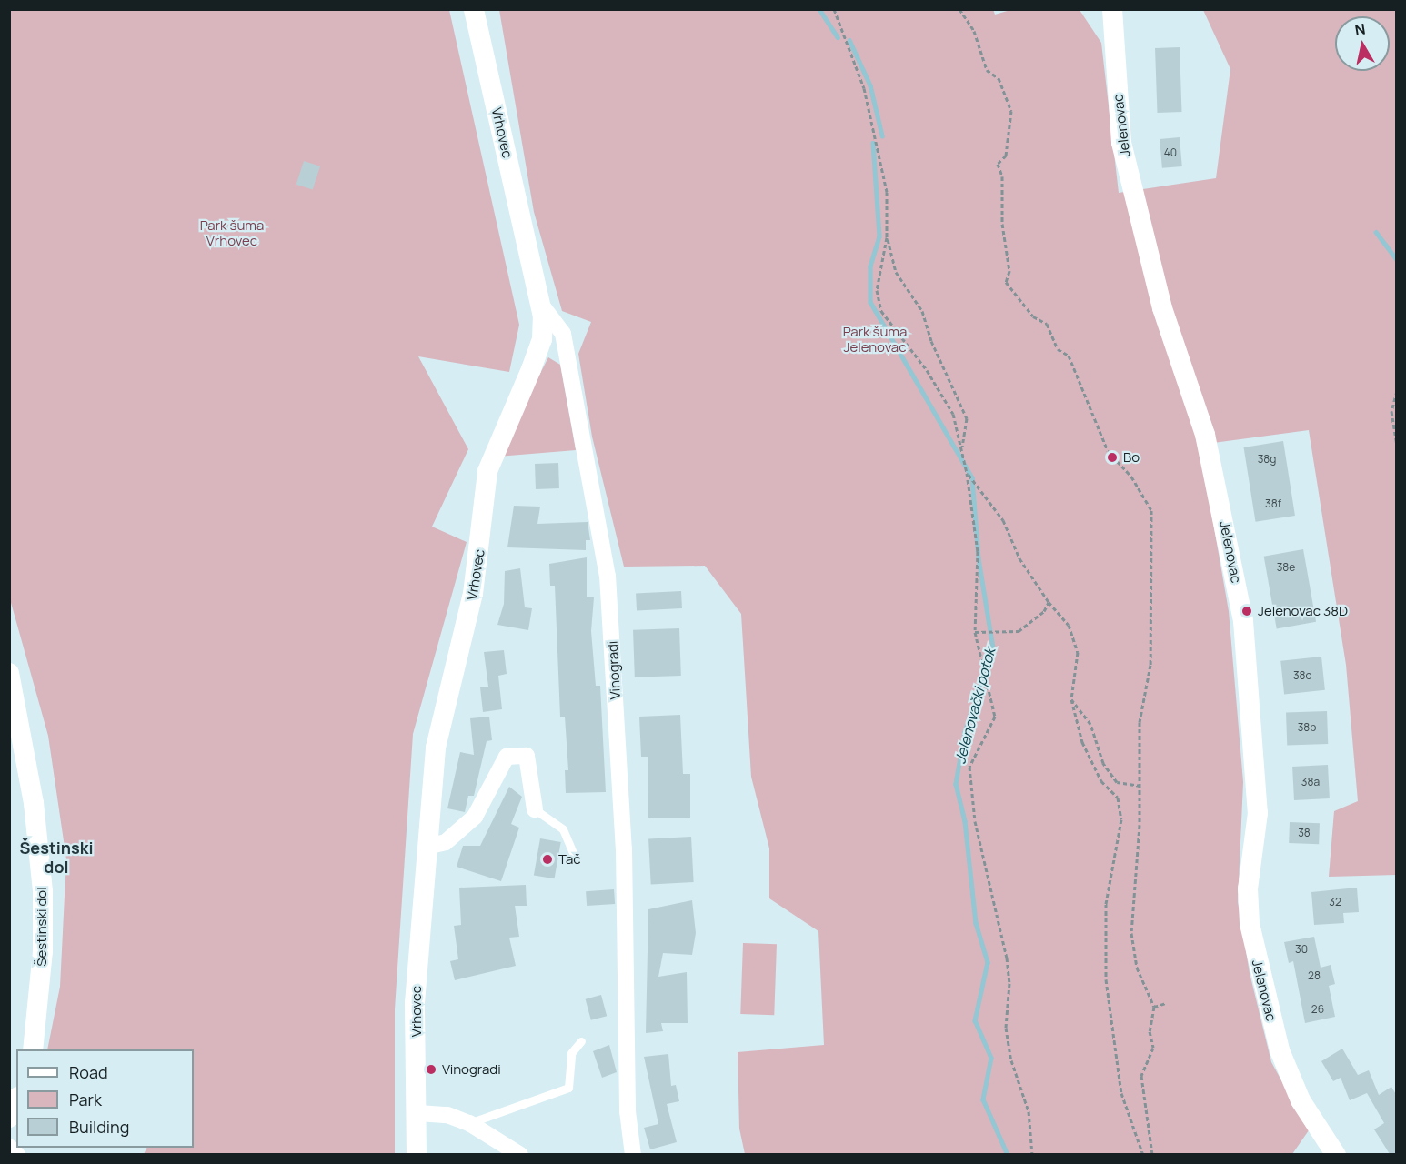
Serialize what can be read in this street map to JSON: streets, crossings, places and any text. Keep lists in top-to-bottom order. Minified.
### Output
{"streets":{"street":["Jelenovac","Vrhovec","Vinogradi","Šestinski dol"]},"crossings":[["Vrhovec","Vinogradi"]],"districts":["Šestinski dol"],"water":["Jelenovački potok"],"parks":["Park šuma Vrhovec","Park šuma Jelenovac"],"places":["Bo","Jelenovac 38D","Tač","Vinogradi"],"house_numbers":["40","38g","38f","38e","38c","38b","38a","38","32","30","28","26"],"legend":["Road","Park","Building"],"north":"top"}
